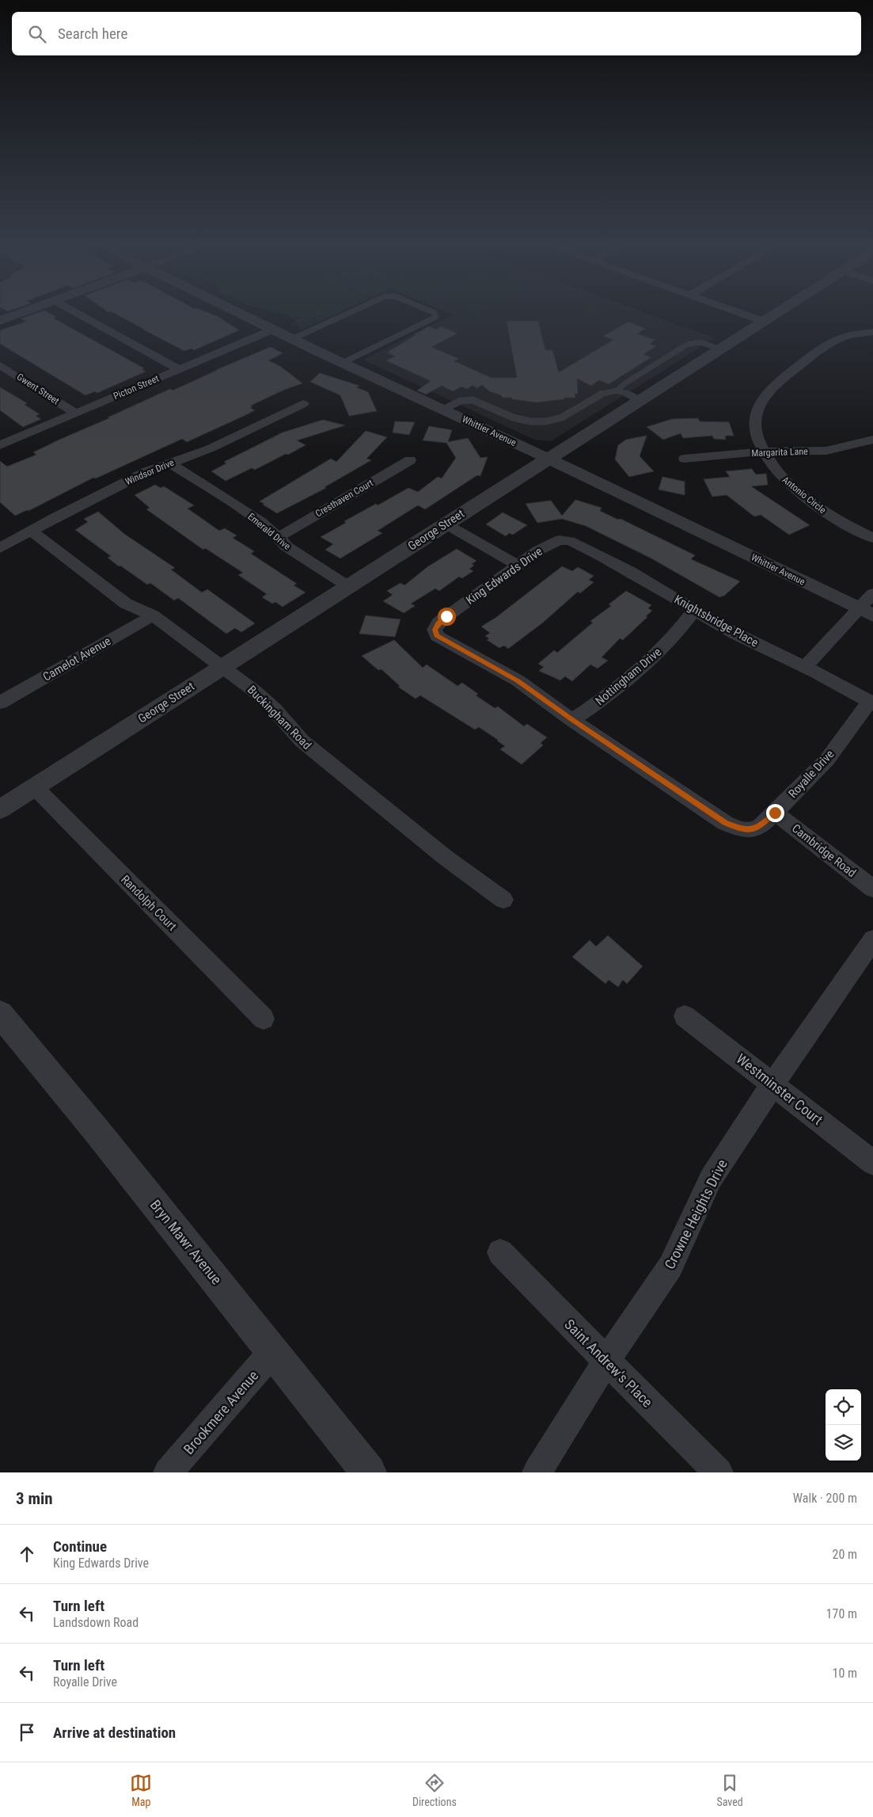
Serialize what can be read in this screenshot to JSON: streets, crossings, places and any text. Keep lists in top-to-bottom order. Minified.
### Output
{"streets":{"street":["Picton Street","Gwent Street","Whittier Avenue","Margarita Lane","Windsor Drive","Antonio Circle","Cresthaven Court","George Street","Emerald Drive","King Edwards Drive","Knightsbridge Place","Camelot Avenue","Nottingham Drive","Buckingham Road","Royalle Drive","Cambridge Road","Randolph Court","Westminster Court","Crowne Heights Drive","Bryn Mawr Avenue","Saint Andrew's Place","Brookmere Avenue"]},"crossings":[["Picton Street","Gwent Street"],["Picton Street","Whittier Avenue"],["Whittier Avenue","George Street"],["Margarita Lane","Antonio Circle"],["Windsor Drive","Emerald Drive"],["Windsor Drive","Buckingham Road"],["Cresthaven Court","Emerald Drive"],["George Street","Emerald Drive"],["George Street","Buckingham Road"],["George Street","Randolph Court"],["King Edwards Drive","Knightsbridge Place"],["King Edwards Drive","Nottingham Drive"],["King Edwards Drive","Royalle Drive"],["Knightsbridge Place","Nottingham Drive"],["Knightsbridge Place","Royalle Drive"],["Camelot Avenue","Buckingham Road"],["Nottingham Drive","Royalle Drive"],["Royalle Drive","Cambridge Road"],["Westminster Court","Crowne Heights Drive"],["Crowne Heights Drive","Saint Andrew's Place"],["Bryn Mawr Avenue","Brookmere Avenue"]],"page":{"search":"Search here","heading":["3 min","Walk · 200 m"],"list":[["Continue","King Edwards Drive","20 m"],["Turn left","Landsdown Road","170 m"],["Turn left","Royalle Drive","10 m"],"Arrive at destination"],"nav":["Map","Directions","Saved"]}}
